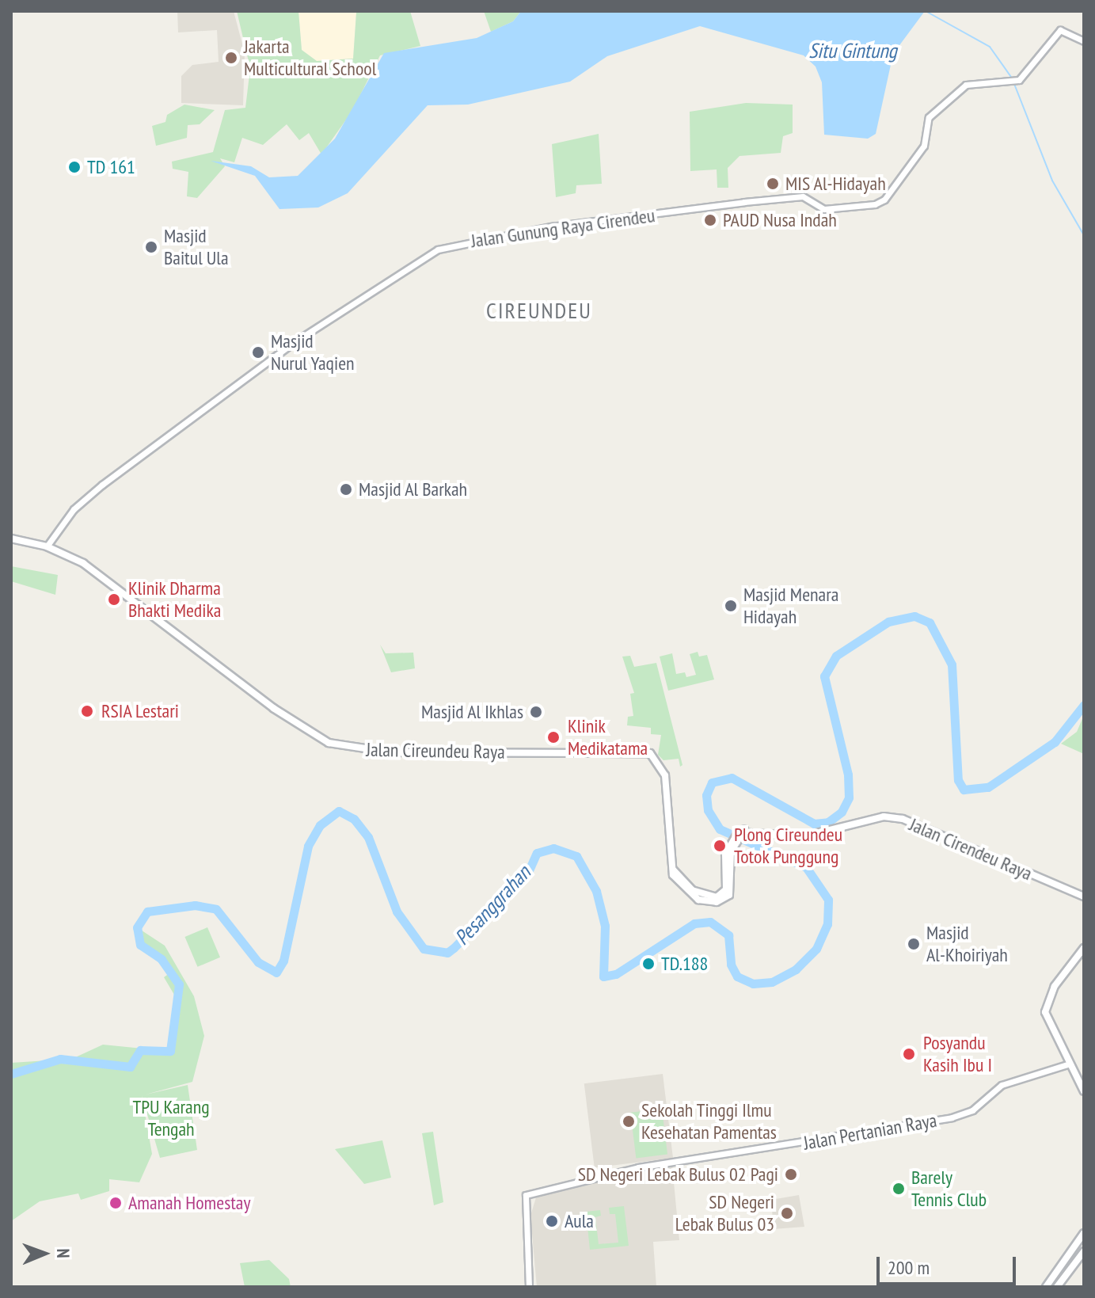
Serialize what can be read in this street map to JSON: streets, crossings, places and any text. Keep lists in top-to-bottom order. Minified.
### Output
{"streets":{"main road":["Jalan Cireundeu Raya","Jalan Cirendeu Raya"],"street":["Jalan Gunung Raya Cirendeu","Jalan Pertanian Raya"]},"crossings":[["Jalan Gunung Raya Cirendeu","Jalan Cireundeu Raya"],["Jalan Cireundeu Raya","Jalan Cirendeu Raya"]],"districts":["CIREUNDEU"],"water":["Situ Gintung","Pesanggrahan"],"parks":["TPU Karang Tengah"],"places":["Jakarta Multicultural School","TD 161","MIS Al-Hidayah","PAUD Nusa Indah","Masjid Baitul Ula","Masjid Nurul Yaqien","Masjid Al Barkah","Klinik Dharma Bhakti Medika","Masjid Menara Hidayah","RSIA Lestari","Masjid Al Ikhlas","Klinik Medikatama","Plong Cireundeu Totok Punggung","Masjid Al-Khoiriyah","TD.188","Posyandu Kasih Ibu I","Sekolah Tinggi Ilmu Kesehatan Pamentas","SD Negeri Lebak Bulus 02 Pagi","Barely Tennis Club","Amanah Homestay","SD Negeri Lebak Bulus 03","Aula"],"scale_bar":"200 m","north":"right"}
